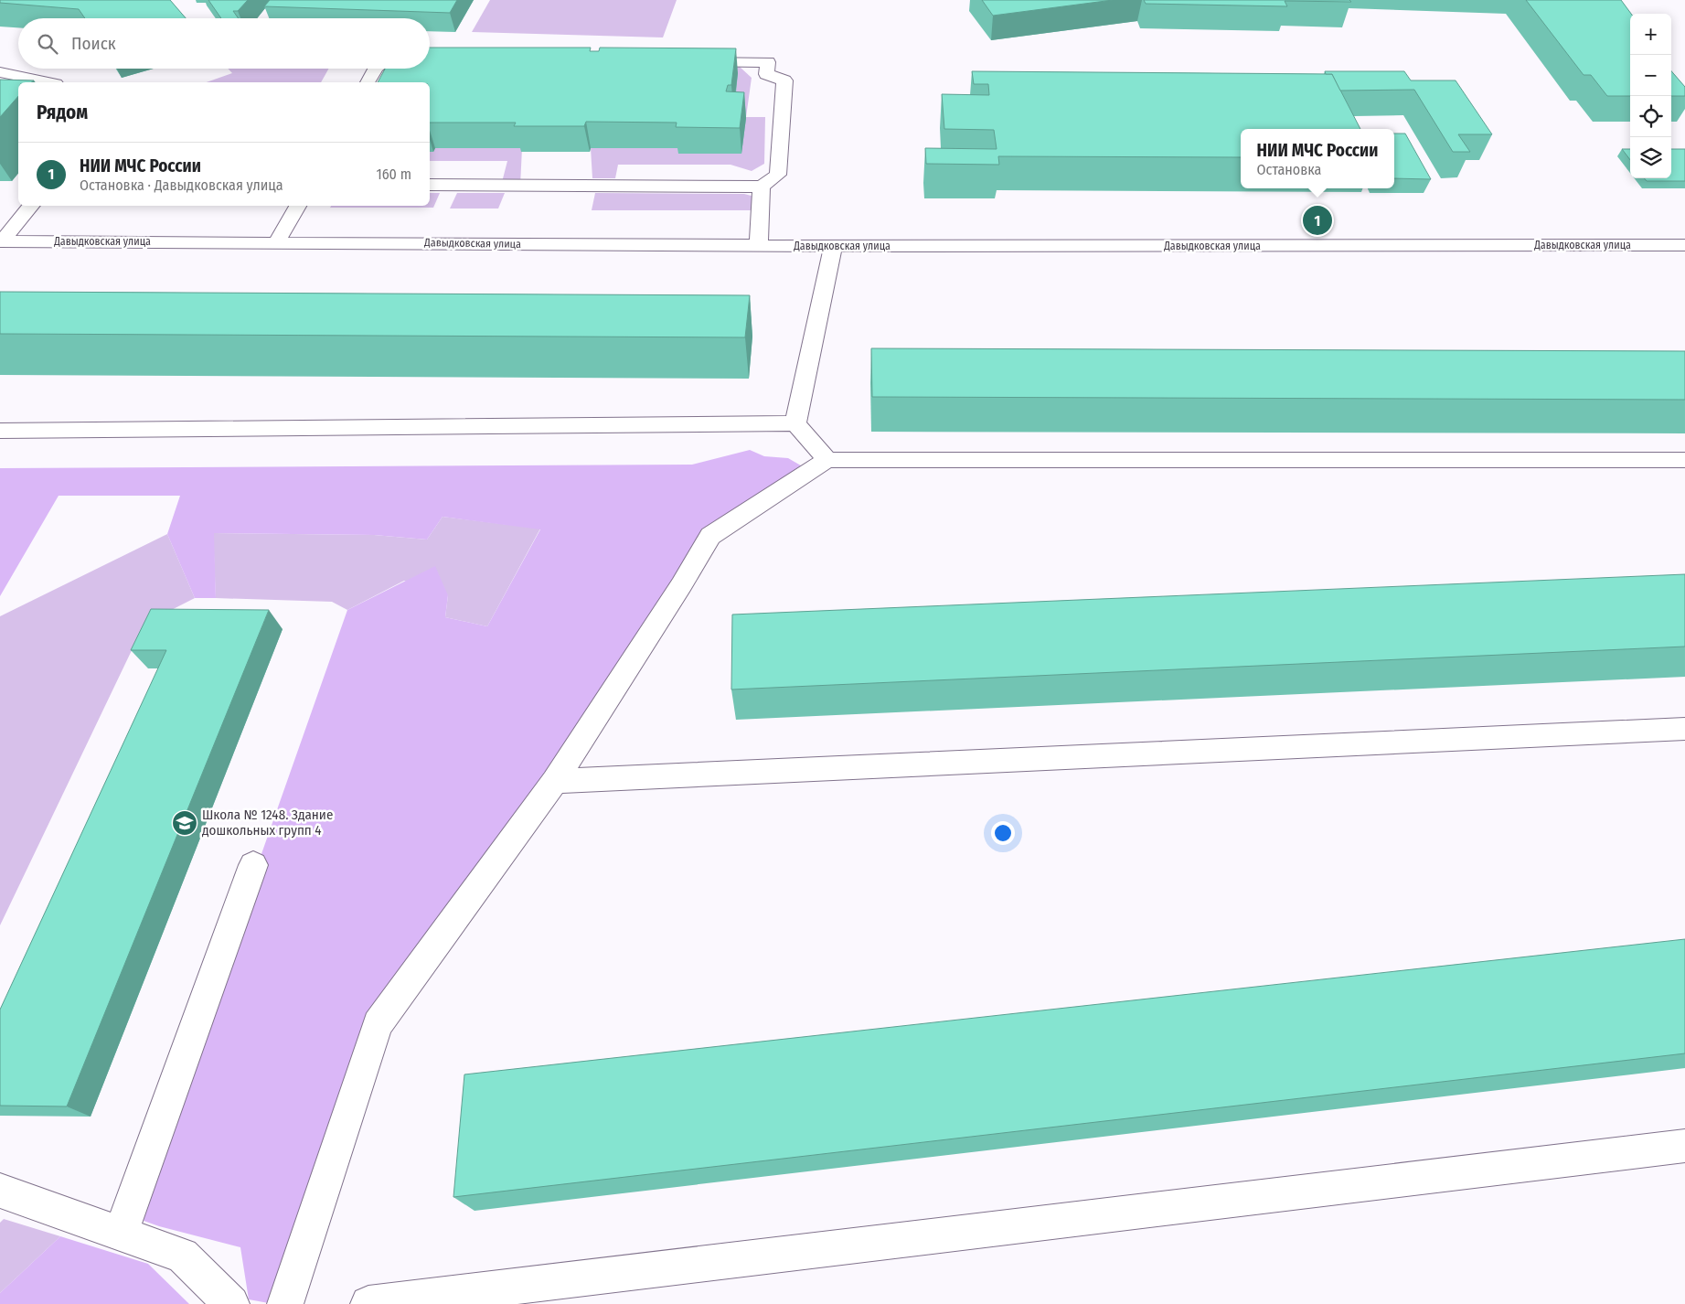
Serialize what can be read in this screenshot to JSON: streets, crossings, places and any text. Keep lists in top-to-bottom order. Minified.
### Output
{"streets":{"street":["Давыдковская улица"]},"places":{"school or university":["Школа № 1248. Здание дошкольных групп 4"]},"page":{"map_buttons":["+","−"],"search":"Поиск","heading":"Рядом","popup":["НИИ МЧС России","Остановка"],"list":[{"mark":"1","name":"НИИ МЧС России","note":"Остановка · Давыдковская улица","value":"160 m"}],"pins":"1"}}
